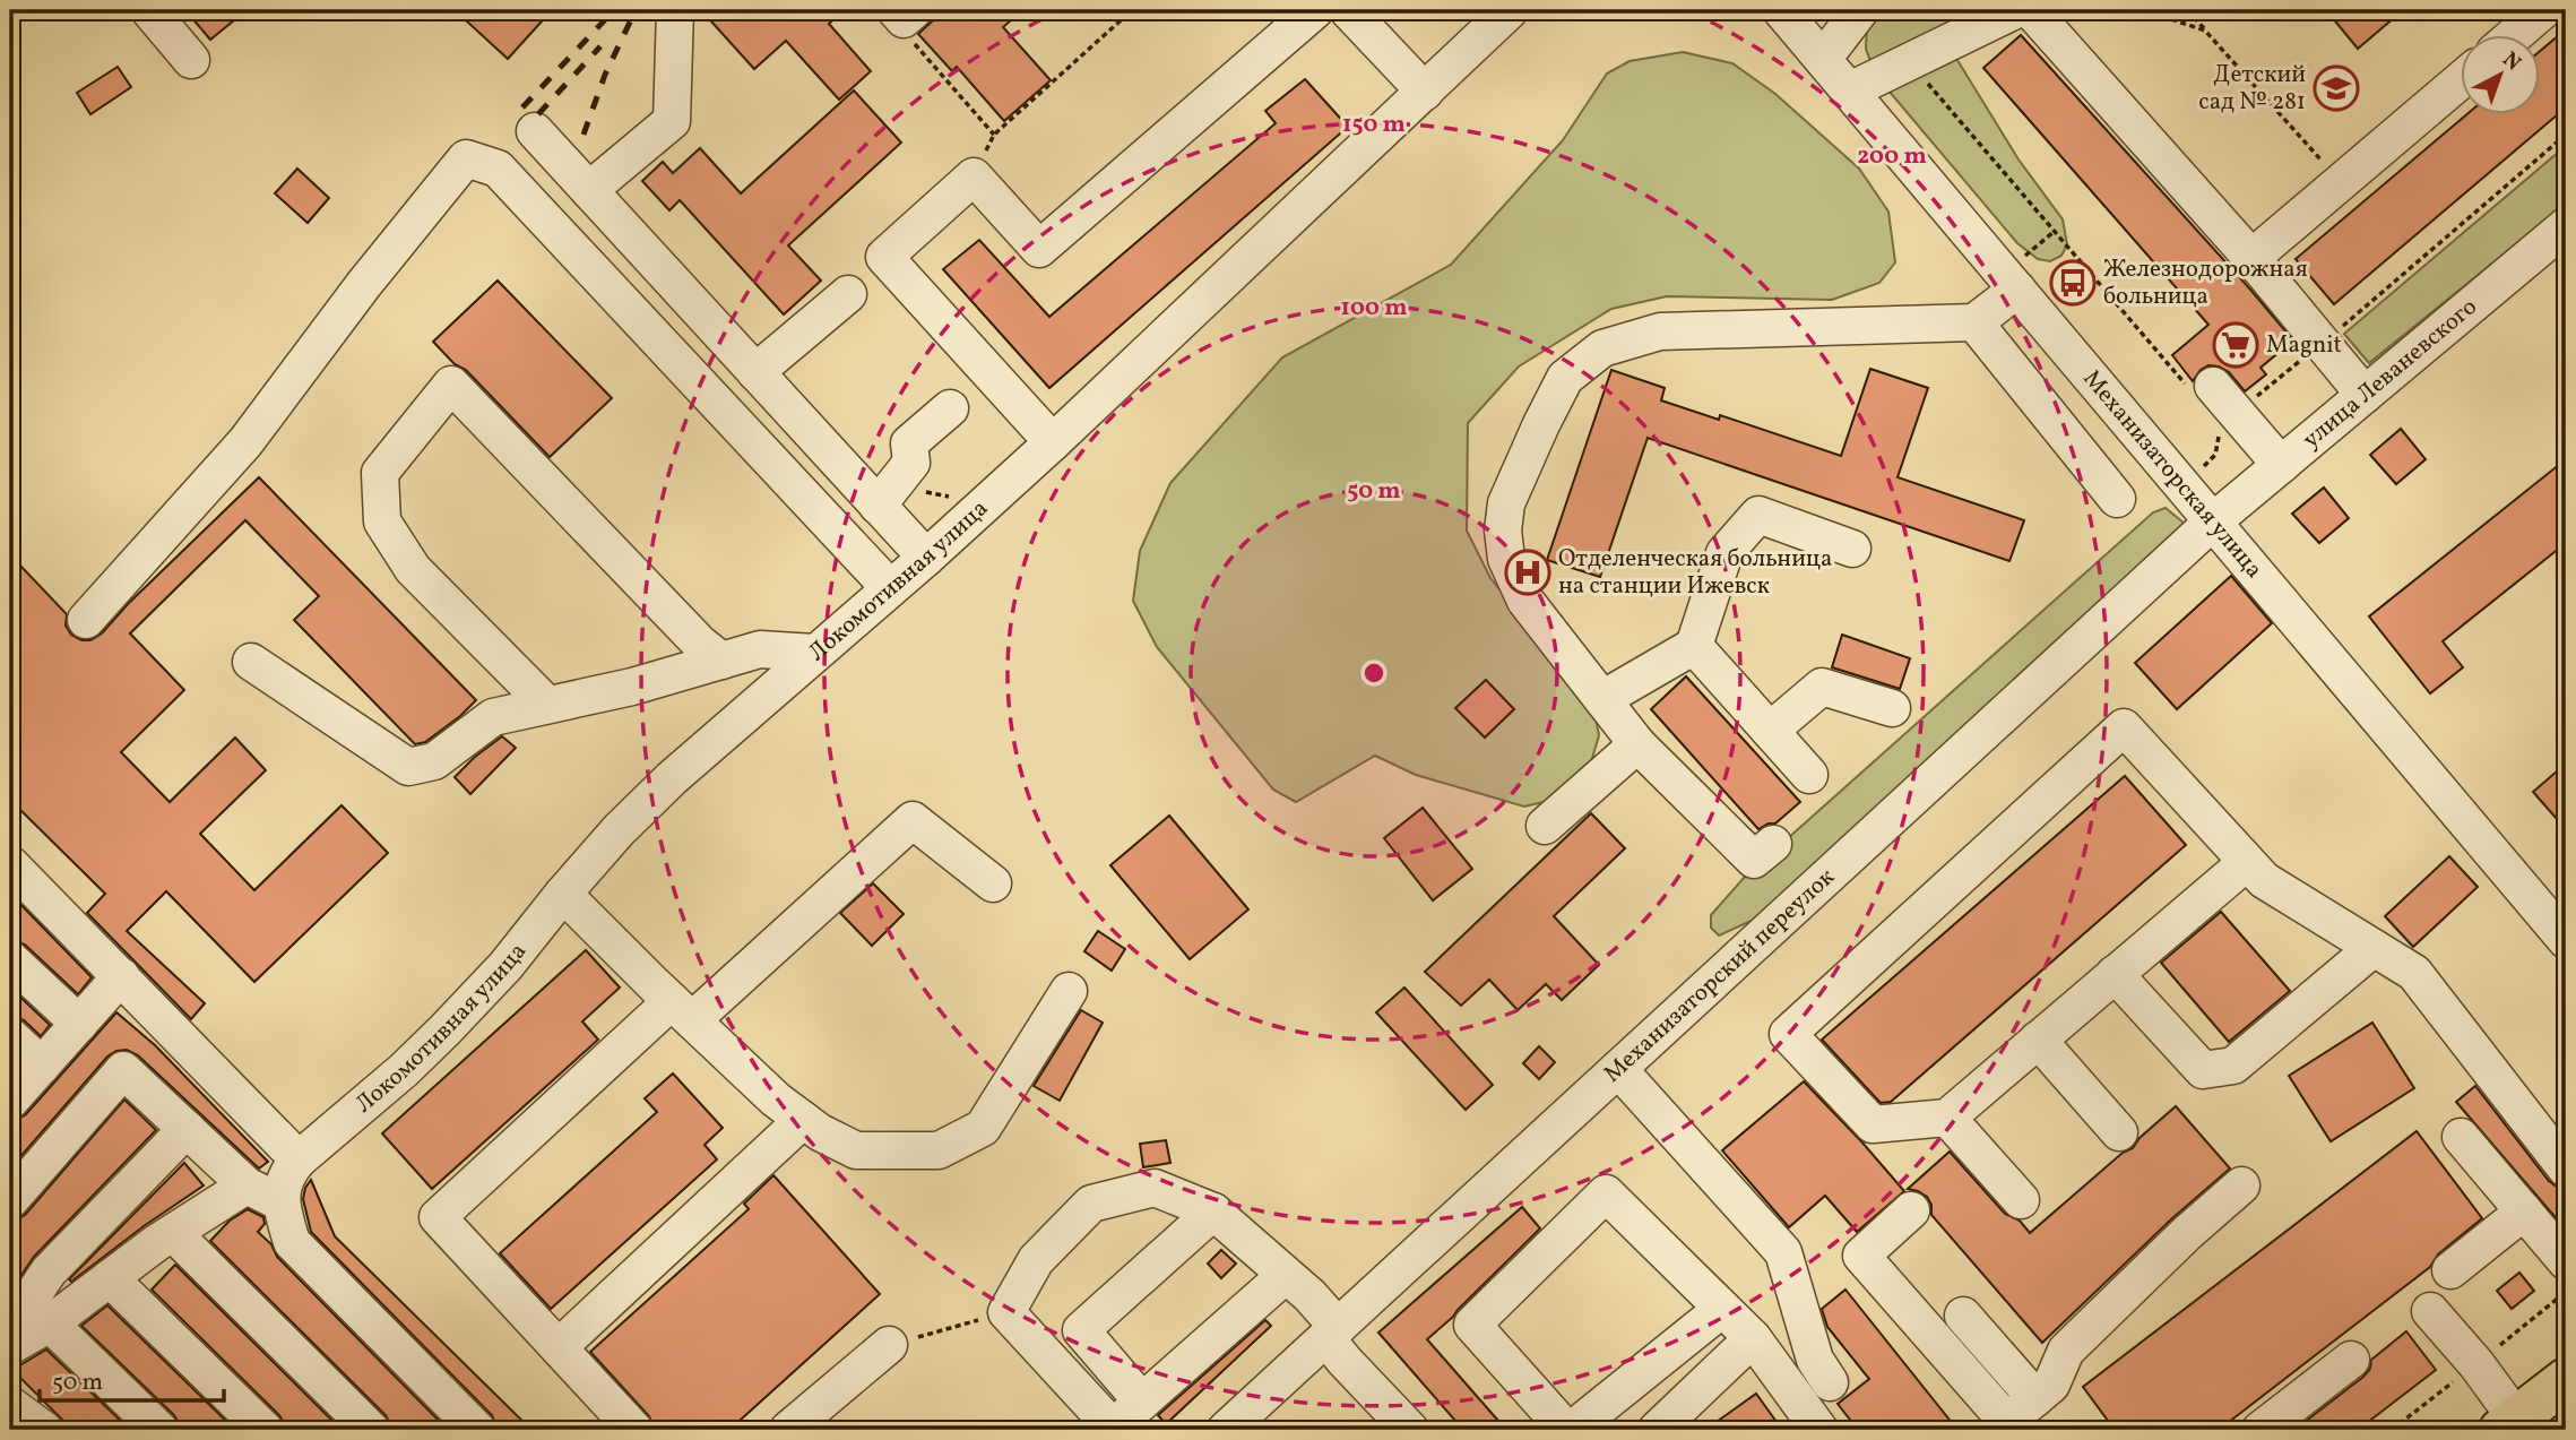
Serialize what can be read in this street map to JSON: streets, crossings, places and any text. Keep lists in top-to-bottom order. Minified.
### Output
{"streets":{"street":["улица Леваневского","Механизаторская улица","Локомотивная улица","Механизаторский переулок"]},"crossings":[["улица Леваневского","Механизаторская улица"],["улица Леваневского","Механизаторский переулок"],["Механизаторская улица","Механизаторский переулок"]],"places":{"school or university":["Детский сад № 281"],"bus stop":["Железнодорожная больница"],"supermarket":["Magnit"],"hospital":["Отделенческая больница на станции Ижевск"]},"scale_bar":"50 m","north":"top right","rings":["150 m","200 m","100 m","50 m"]}
